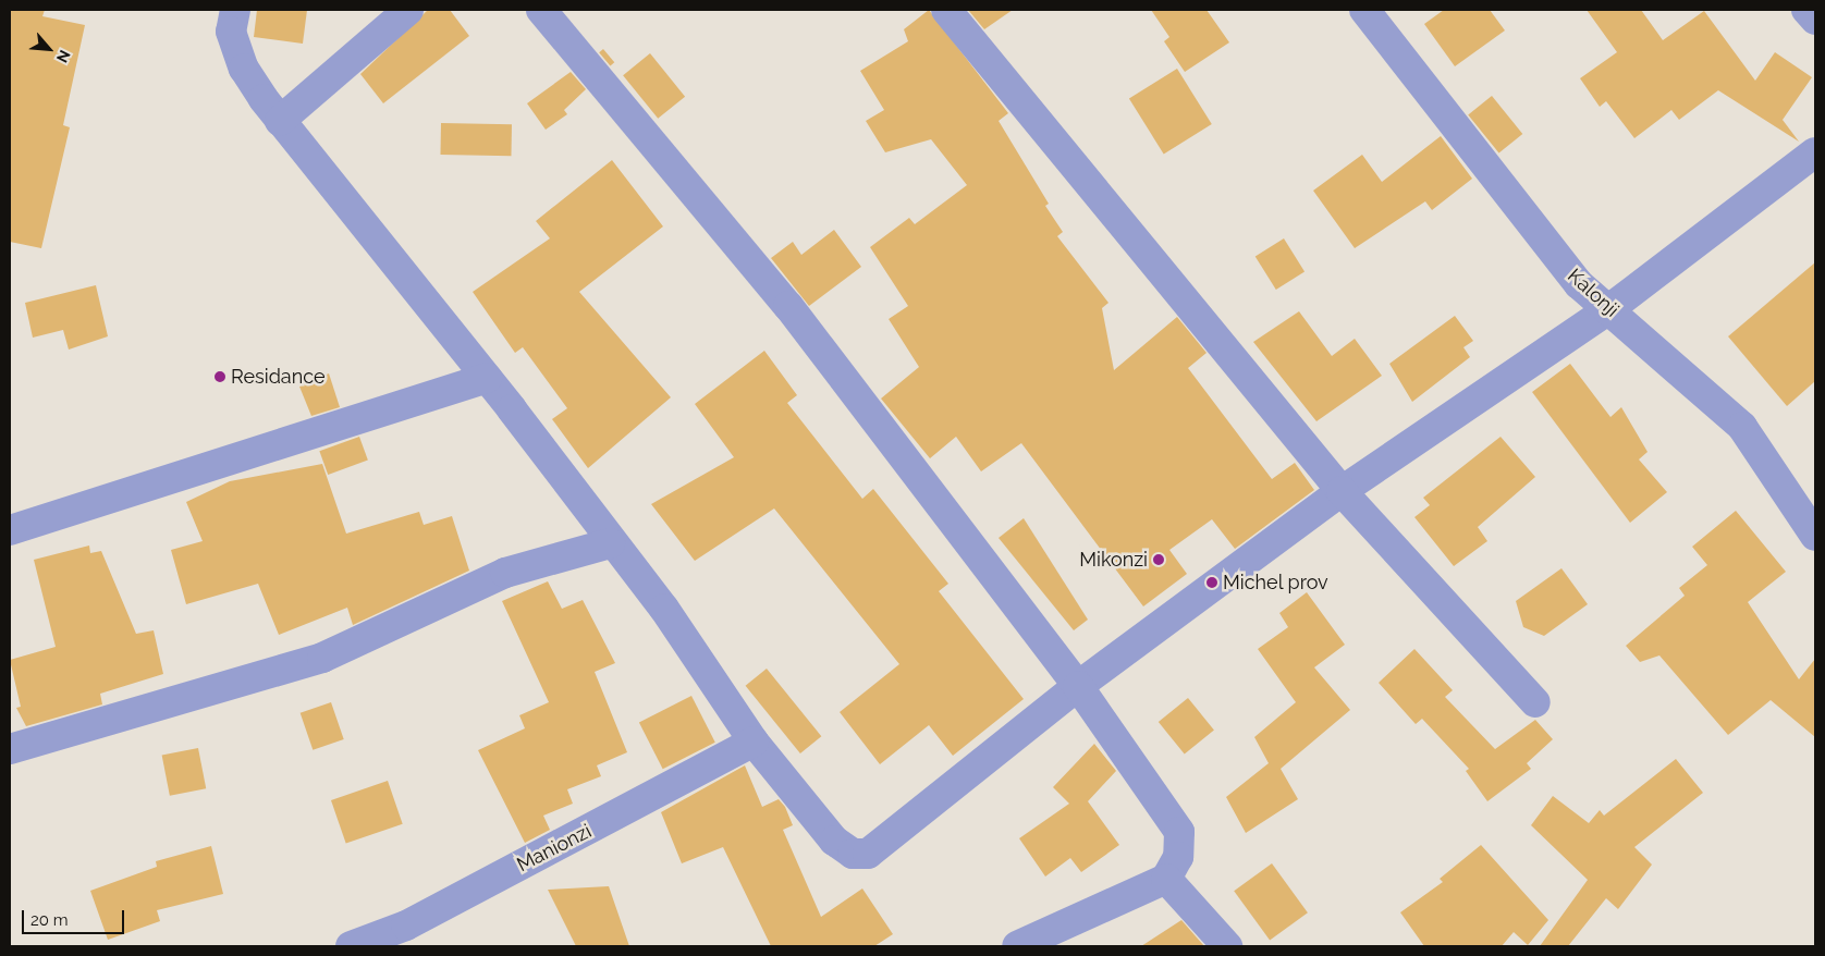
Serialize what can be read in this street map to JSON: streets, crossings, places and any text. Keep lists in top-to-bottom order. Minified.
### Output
{"streets":{"street":["Kalonji","Manionzi"]},"places":["Residance","Mikonzi","Michel prov"],"scale_bar":"20 m","north":"bottom right"}
